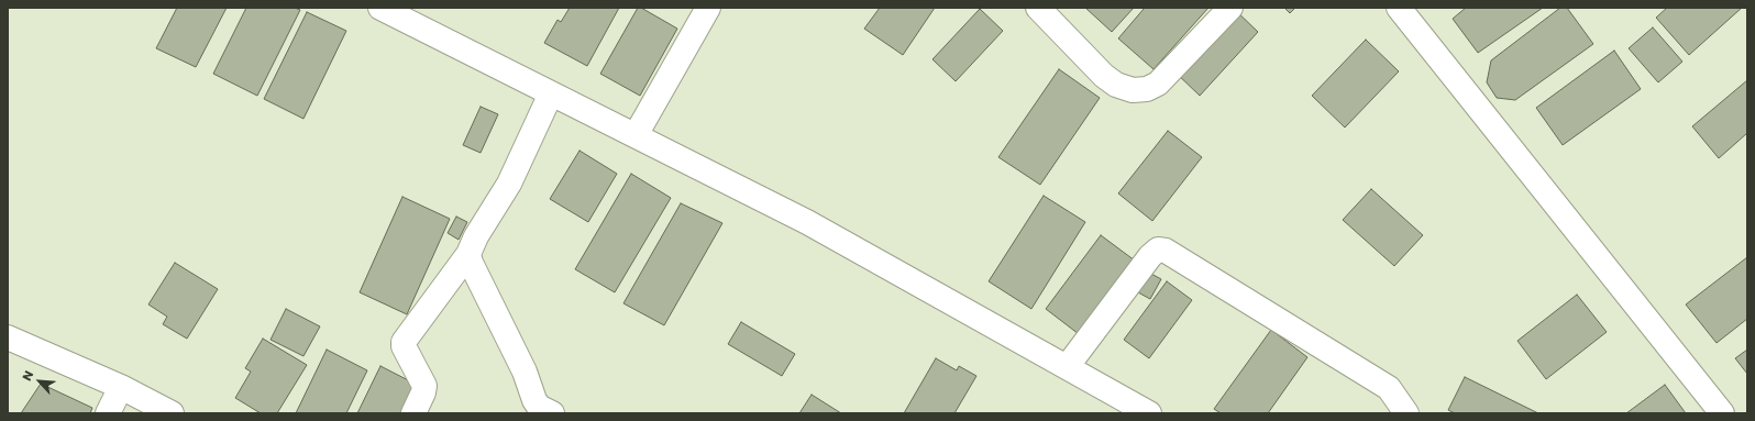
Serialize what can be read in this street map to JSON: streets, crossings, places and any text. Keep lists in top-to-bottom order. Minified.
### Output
{"north":"top left"}
